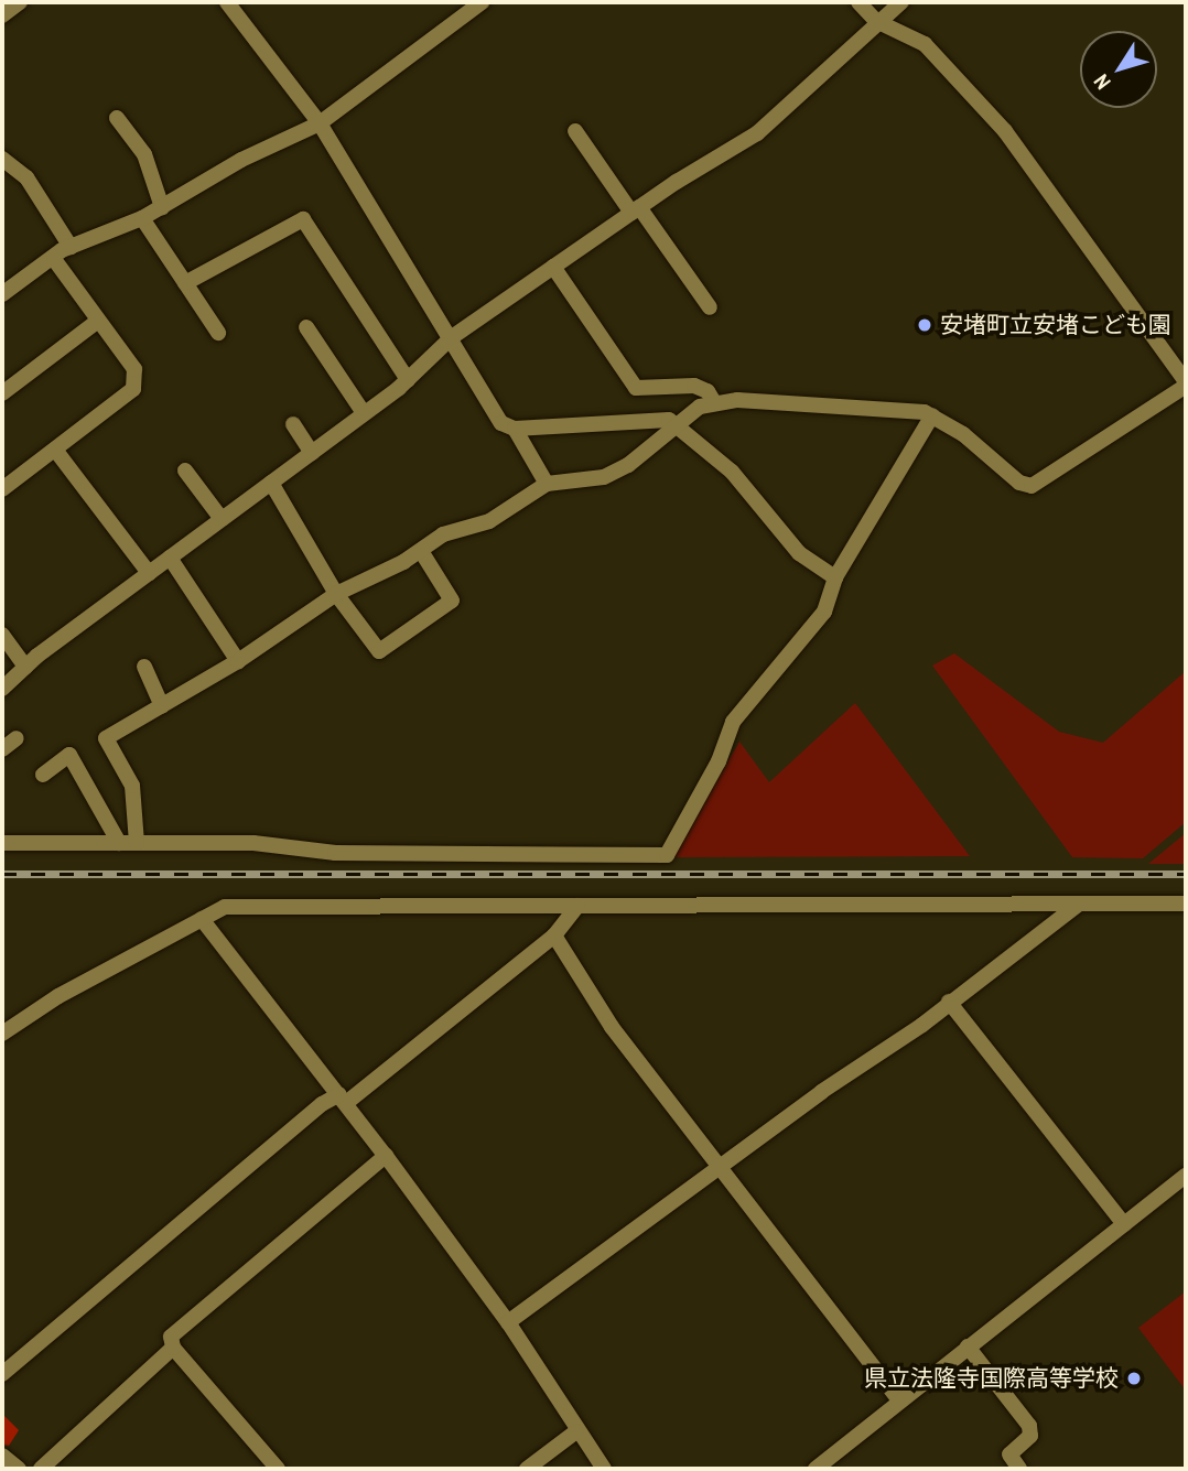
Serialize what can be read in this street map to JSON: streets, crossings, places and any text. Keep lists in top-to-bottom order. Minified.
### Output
{"places":["安堵町立安堵こども園","県立法隆寺国際高等学校"],"north":"bottom left"}
